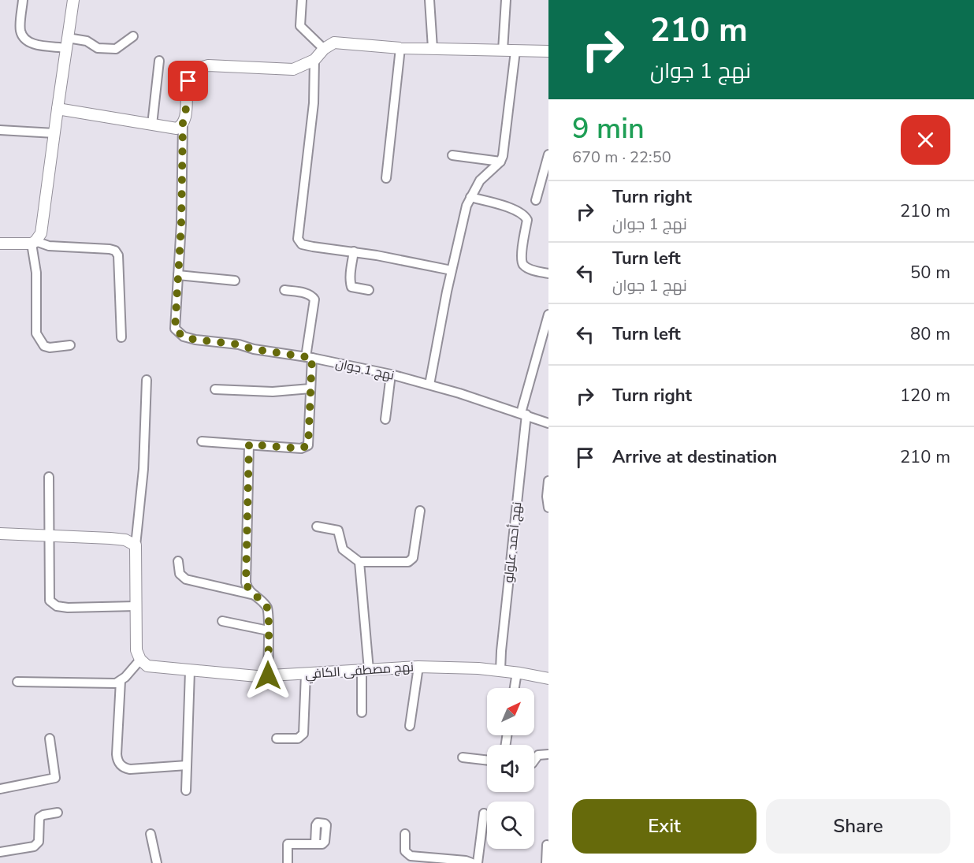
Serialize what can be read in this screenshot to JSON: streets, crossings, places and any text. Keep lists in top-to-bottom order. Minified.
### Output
{"streets":{"street":["نهج 1 جوان","نهج أحمد علولو","نهج مصطفى الكافي"]},"crossings":[["نهج 1 جوان","نهج أحمد علولو"],["نهج أحمد علولو","نهج مصطفى الكافي"]],"north":"top right","page":{"turn":["210 m","نهج 1 جوان"],"heading":["9 min","670 m · 22:50"],"list":[{"name":"Turn right","note":"نهج 1 جوان","value":"210 m"},{"name":"Turn left","note":"نهج 1 جوان","value":"50 m"},{"name":"Turn left","value":"80 m"},{"name":"Turn right","value":"120 m"},{"name":"Arrive at destination","value":"210 m"}],"buttons":["Exit","Share"]}}
